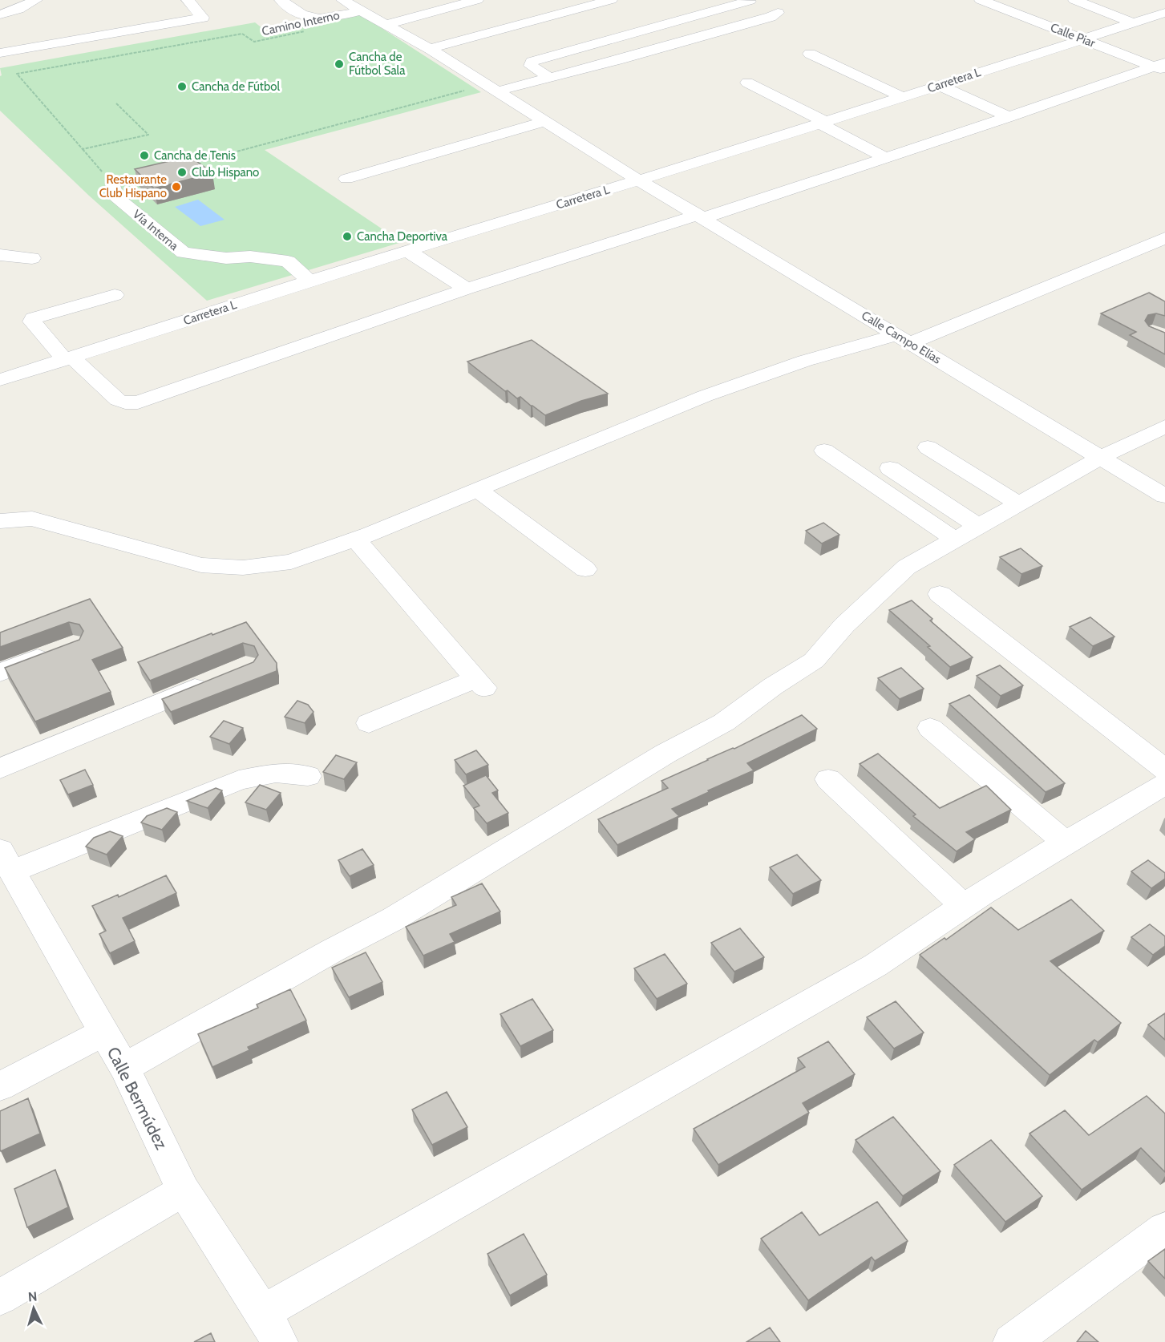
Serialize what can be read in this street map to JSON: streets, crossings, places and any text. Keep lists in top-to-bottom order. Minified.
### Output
{"streets":{"street":["Calle Piar","Carretera L","Vía Interna","Calle Campo Elías","Calle Bermúdez"],"path":["Camino Interno"]},"crossings":[["Camino Interno","Vía Interna"],["Calle Piar","Carretera L"],["Carretera L","Calle Campo Elías"]],"places":["Cancha de Fútbol Sala","Cancha de Fútbol","Cancha de Tenis","Club Hispano","Restaurante Club Hispano","Cancha Deportiva"],"north":"top"}
